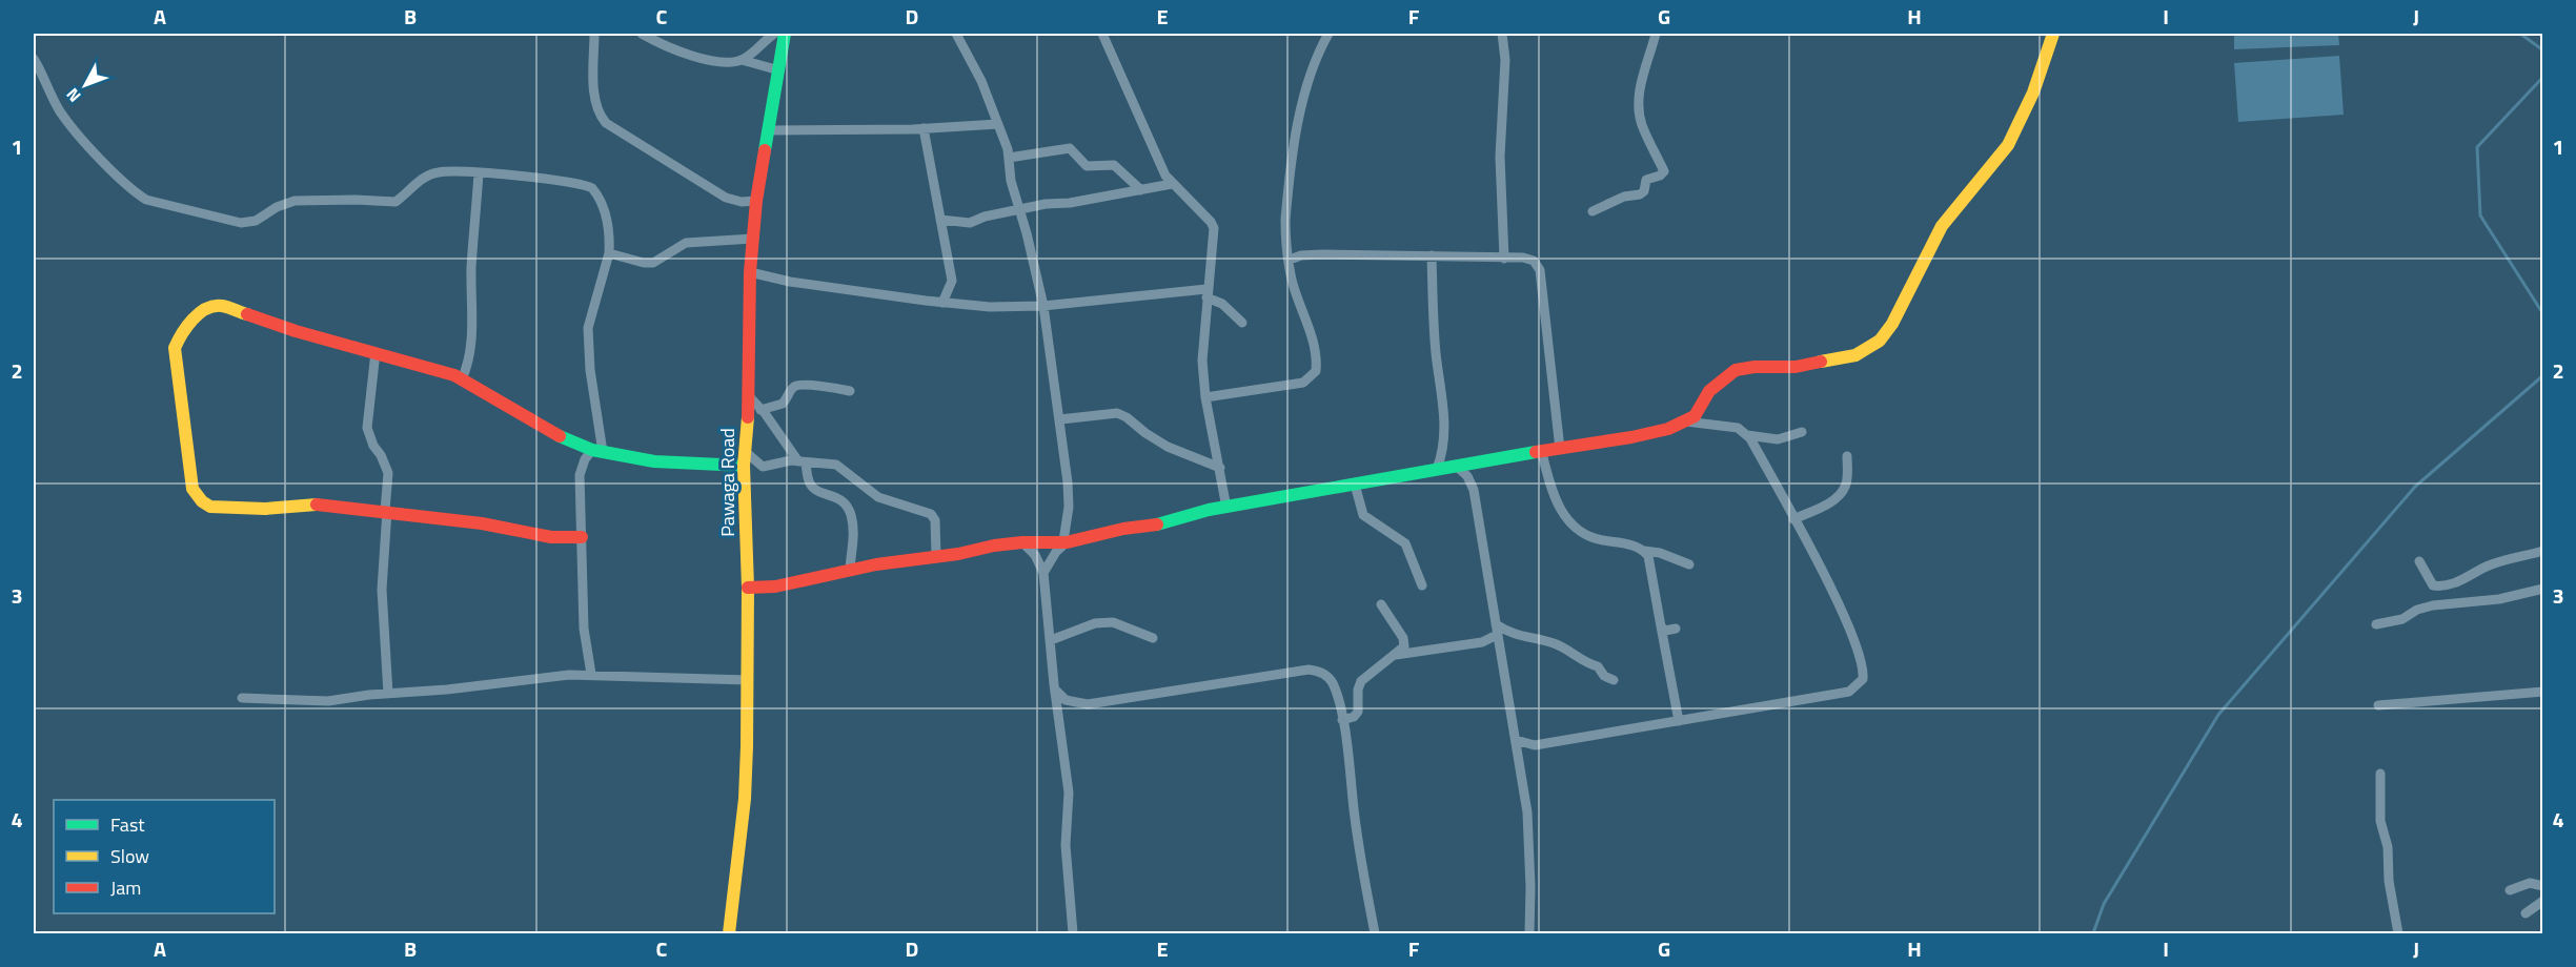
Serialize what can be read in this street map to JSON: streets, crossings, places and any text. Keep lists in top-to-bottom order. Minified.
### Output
{"streets":{"street":["Pawaga Road"]},"legend":["Fast","Slow","Jam"],"north":"bottom left","grid":{"columns":["A","B","C","D","E","F","G","H","I","J"],"rows":["1","2","3","4"]}}
